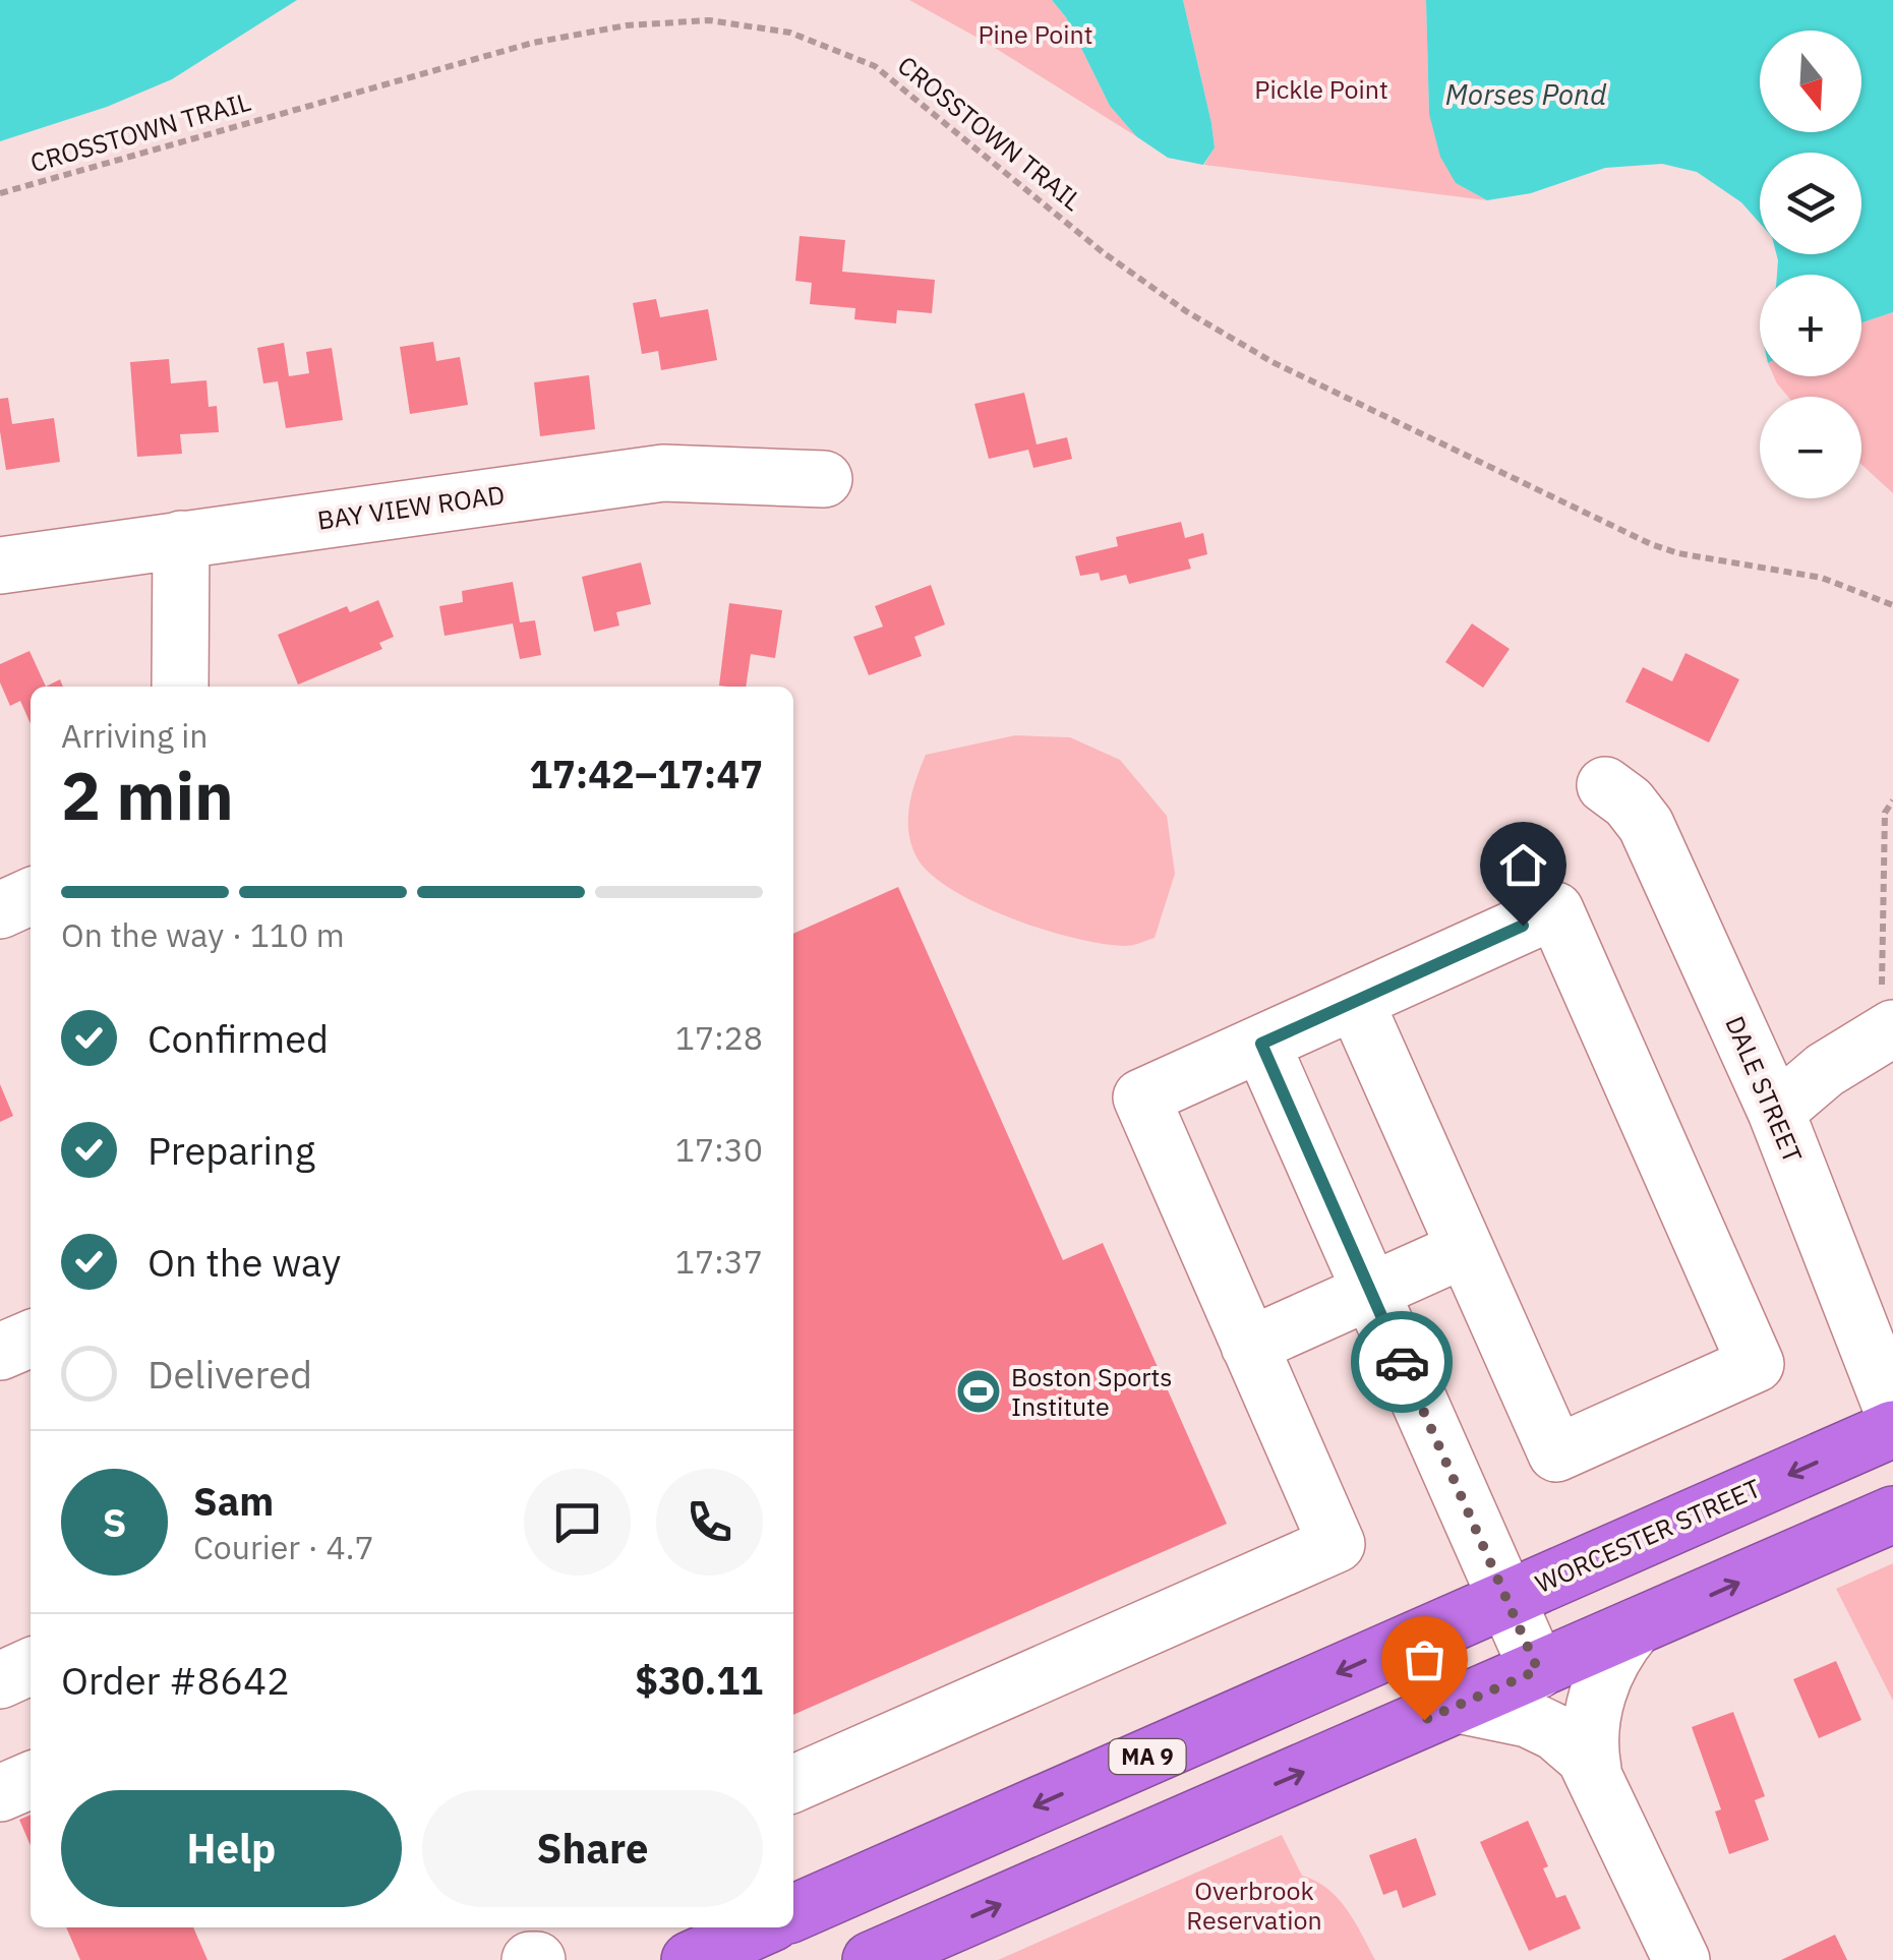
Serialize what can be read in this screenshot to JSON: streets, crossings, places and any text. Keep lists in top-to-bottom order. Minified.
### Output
{"streets":{"highway":["WORCESTER STREET","MA 9"],"street":["BAY VIEW ROAD","DALE STREET"],"path":["CROSSTOWN TRAIL"]},"water":["Morses Pond"],"parks":["Pine Point","Pickle Point","Overbrook Reservation"],"places":{"sports":["Boston Sports Institute"]},"north":"bottom","page":{"map_buttons":["+","−"],"heading":["2 min","Arriving in","17:42–17:47"],"panel":["Sam","Courier · 4.7","Order #8642","$30.11"],"bar":"On the way · 110 m","list":[["Confirmed","17:28"],["Preparing","17:30"],["On the way","17:37"],"Delivered"],"round":"S","buttons":["Help","Share"]}}
